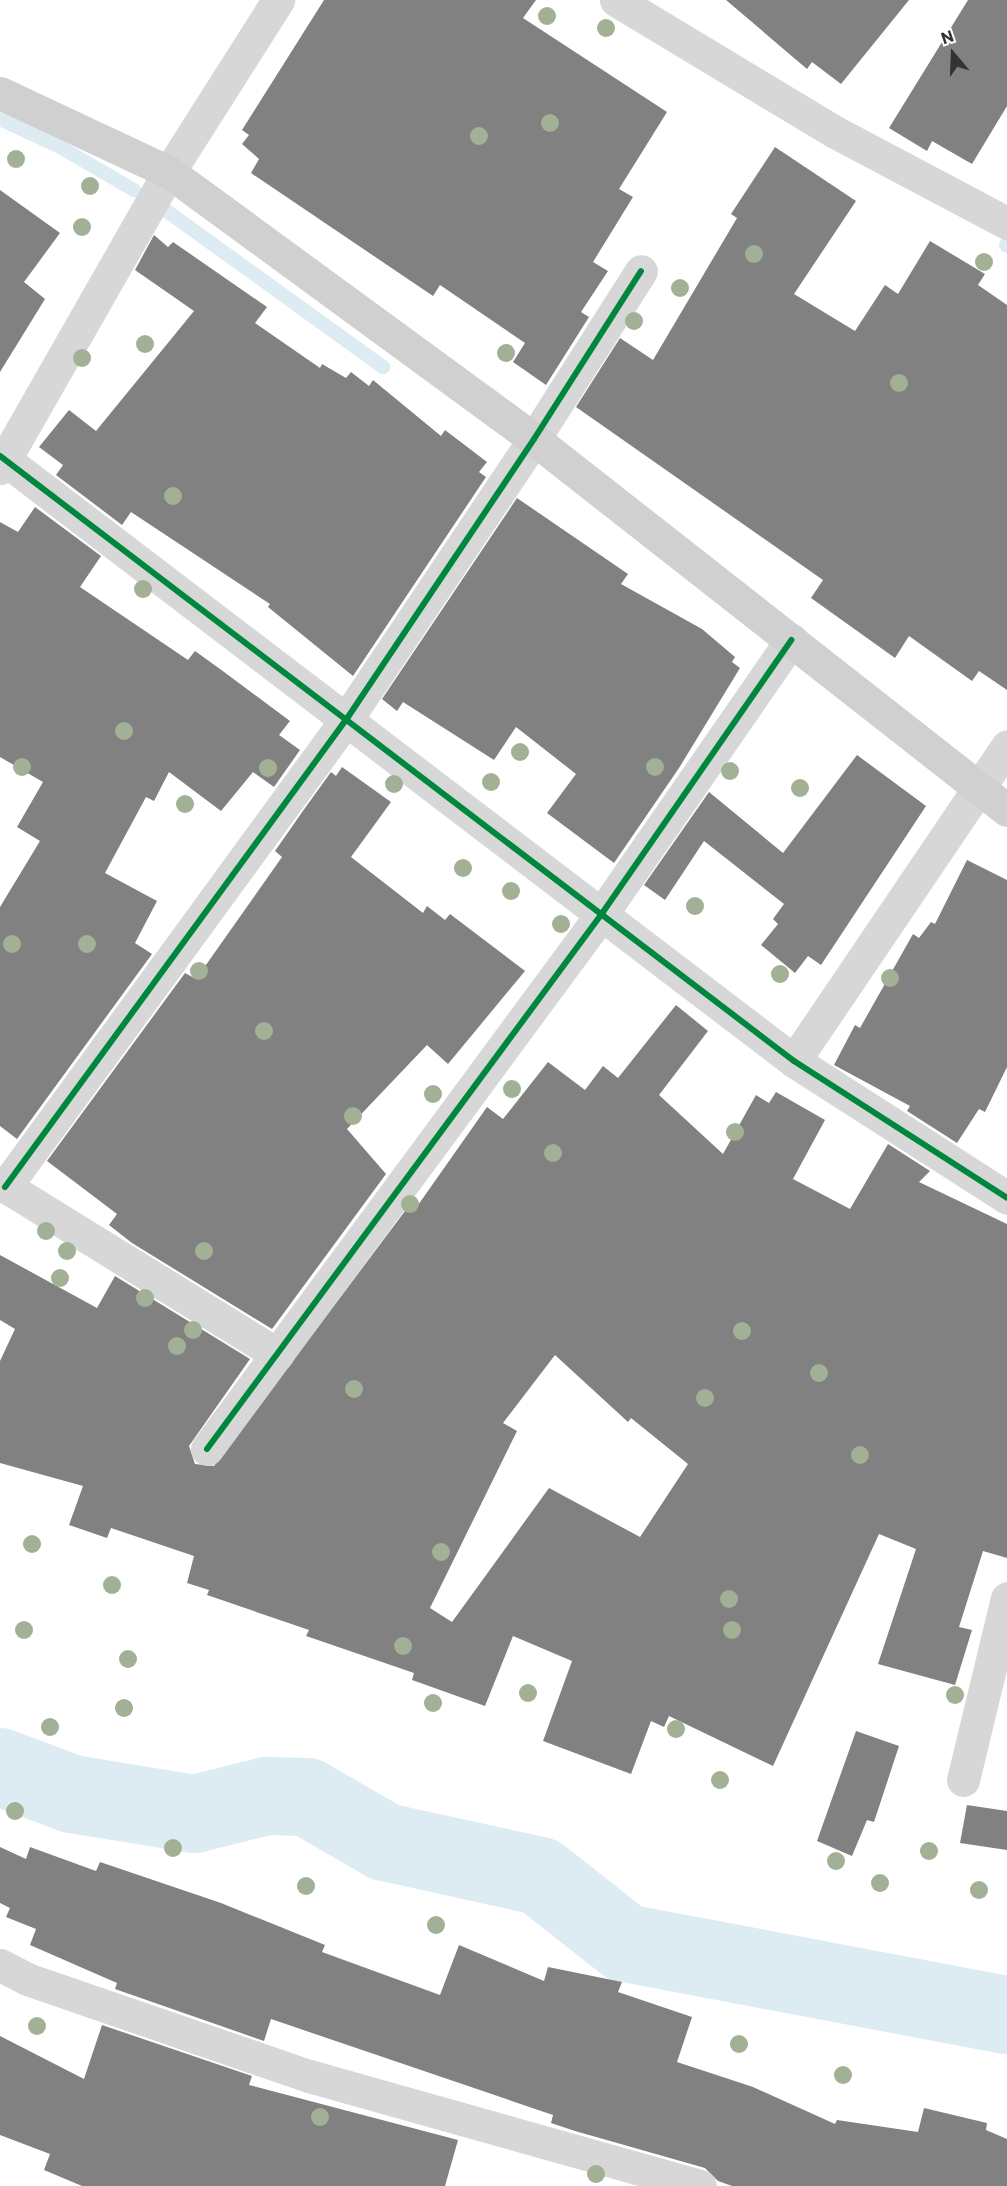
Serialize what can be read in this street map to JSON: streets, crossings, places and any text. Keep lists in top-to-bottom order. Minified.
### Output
{"north":"top"}
